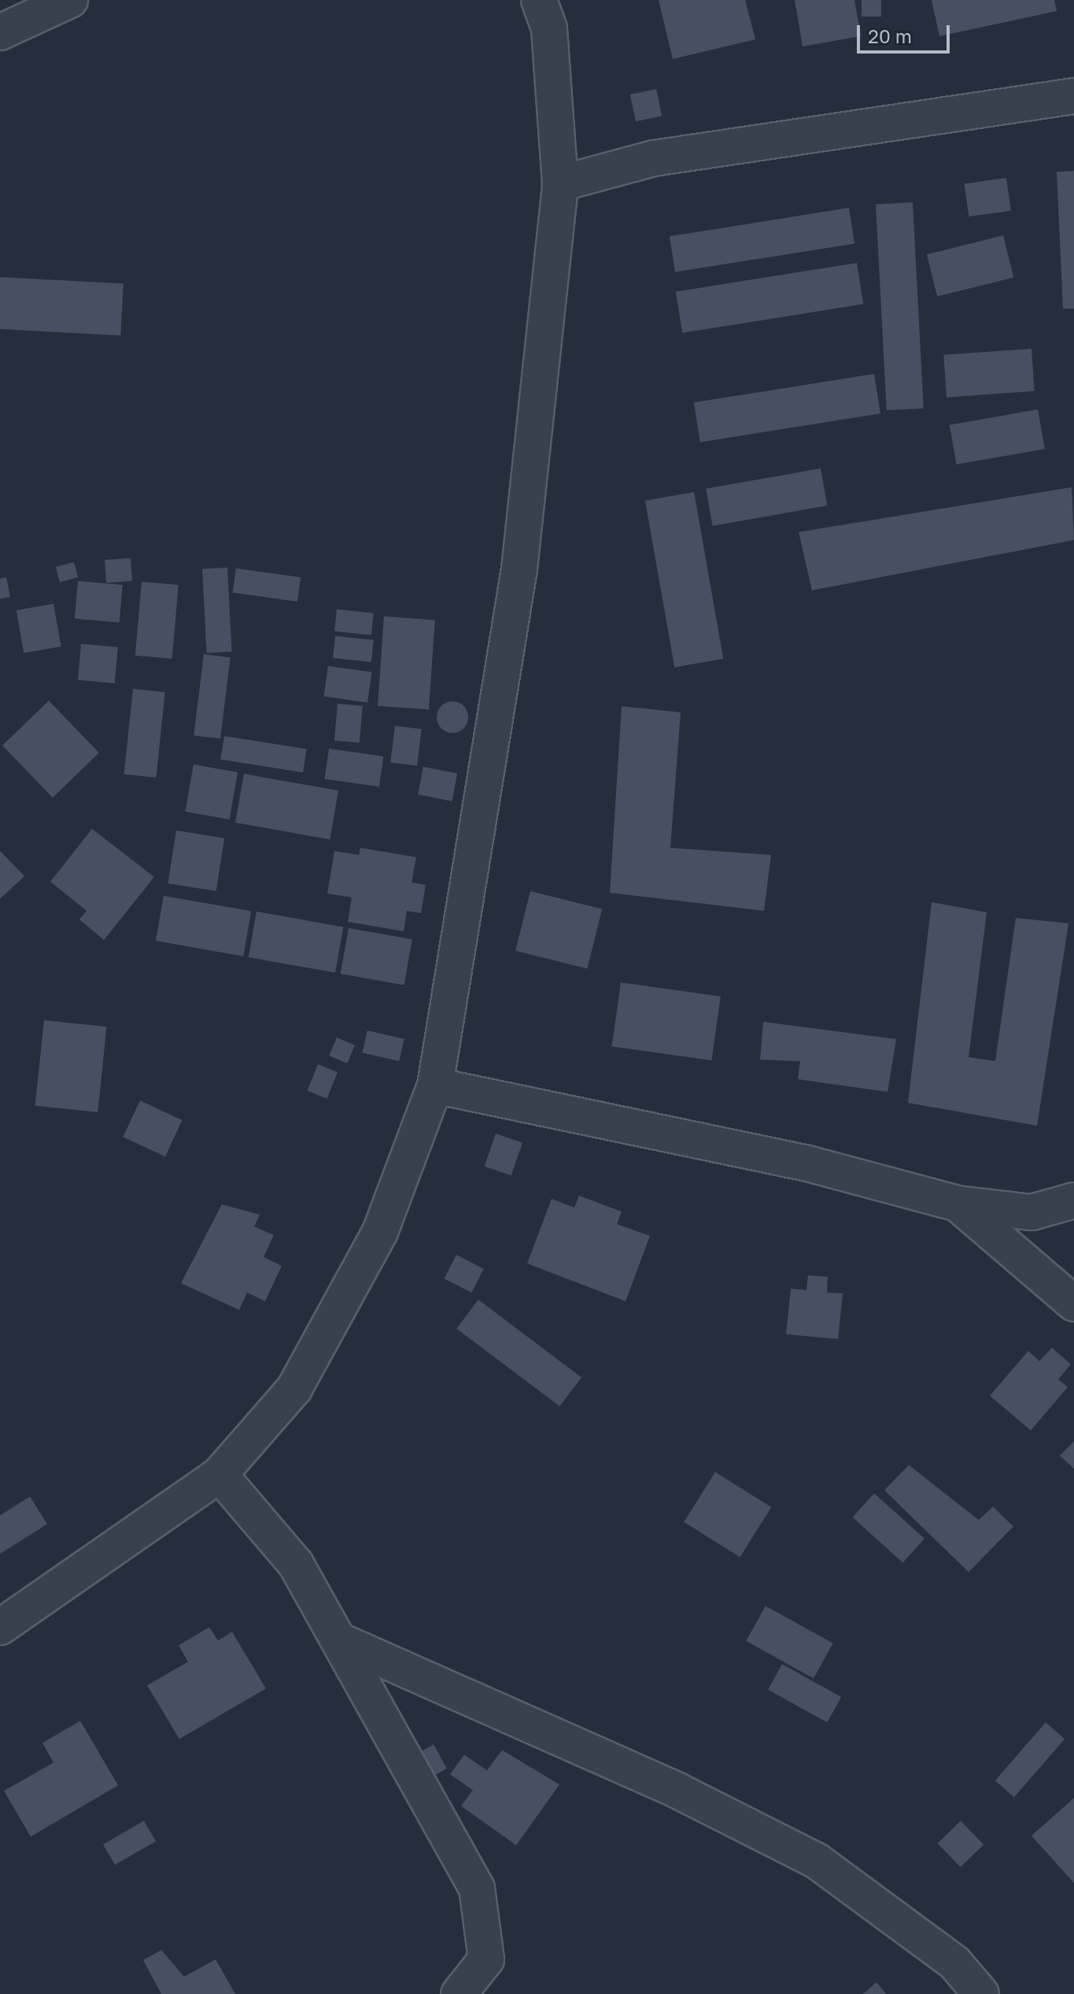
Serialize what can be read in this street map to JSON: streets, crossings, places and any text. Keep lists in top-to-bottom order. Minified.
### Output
{"scale_bar":"20 m"}
